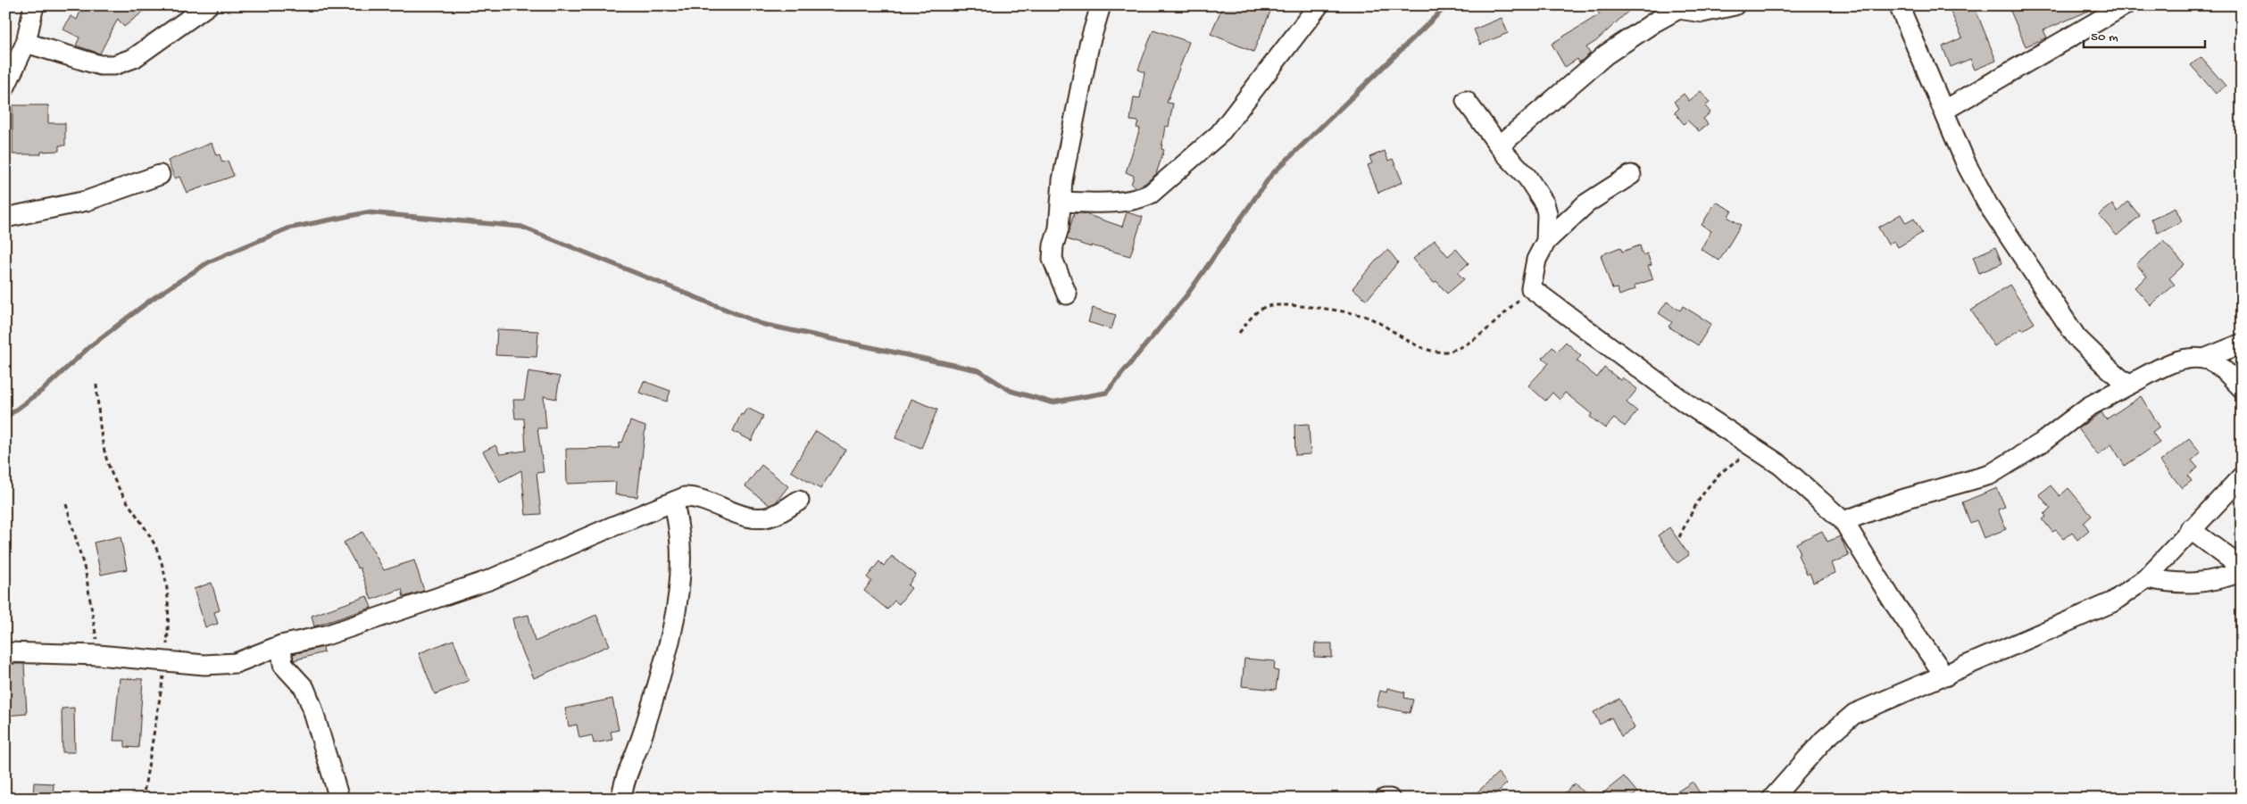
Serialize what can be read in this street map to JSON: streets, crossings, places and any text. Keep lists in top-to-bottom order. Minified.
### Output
{"scale_bar":"50 m"}
